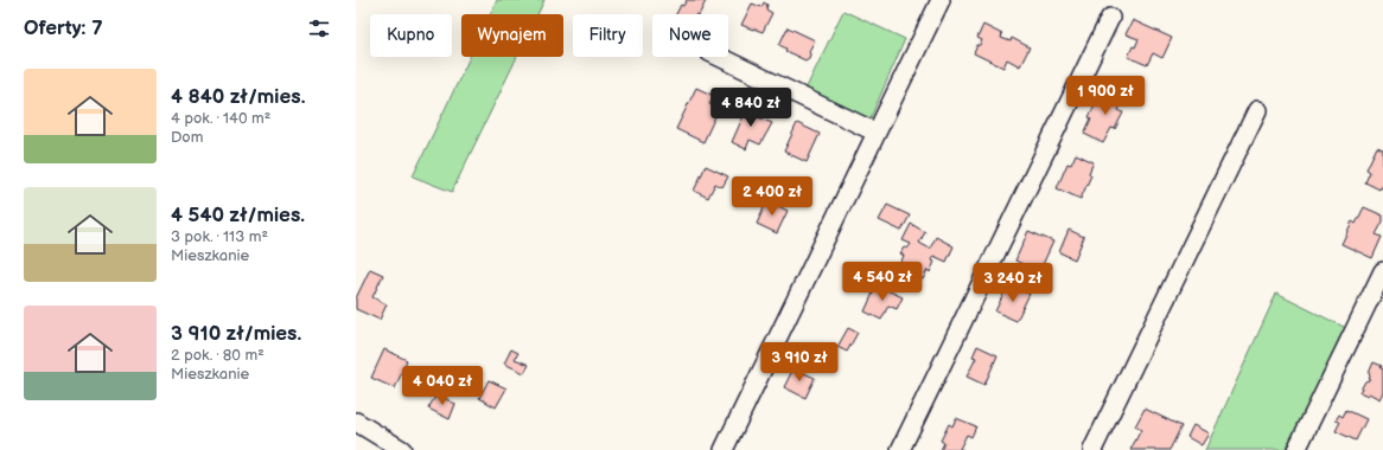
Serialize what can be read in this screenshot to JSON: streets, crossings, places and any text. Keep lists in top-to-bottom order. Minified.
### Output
{"page":{"heading":"Oferty: 7","chip":["Kupno","Wynajem","Filtry","Nowe"],"list":[{"name":"4 840 zł/mies.","note":"4 pok. · 140 m² · Dom"},{"name":"4 540 zł/mies.","note":"3 pok. · 113 m² · Mieszkanie"},{"name":"3 910 zł/mies.","note":"2 pok. · 80 m² · Mieszkanie"}],"price":["1 900 zł","4 840 zł","2 400 zł","4 540 zł","3 240 zł","3 910 zł","4 040 zł"]}}
